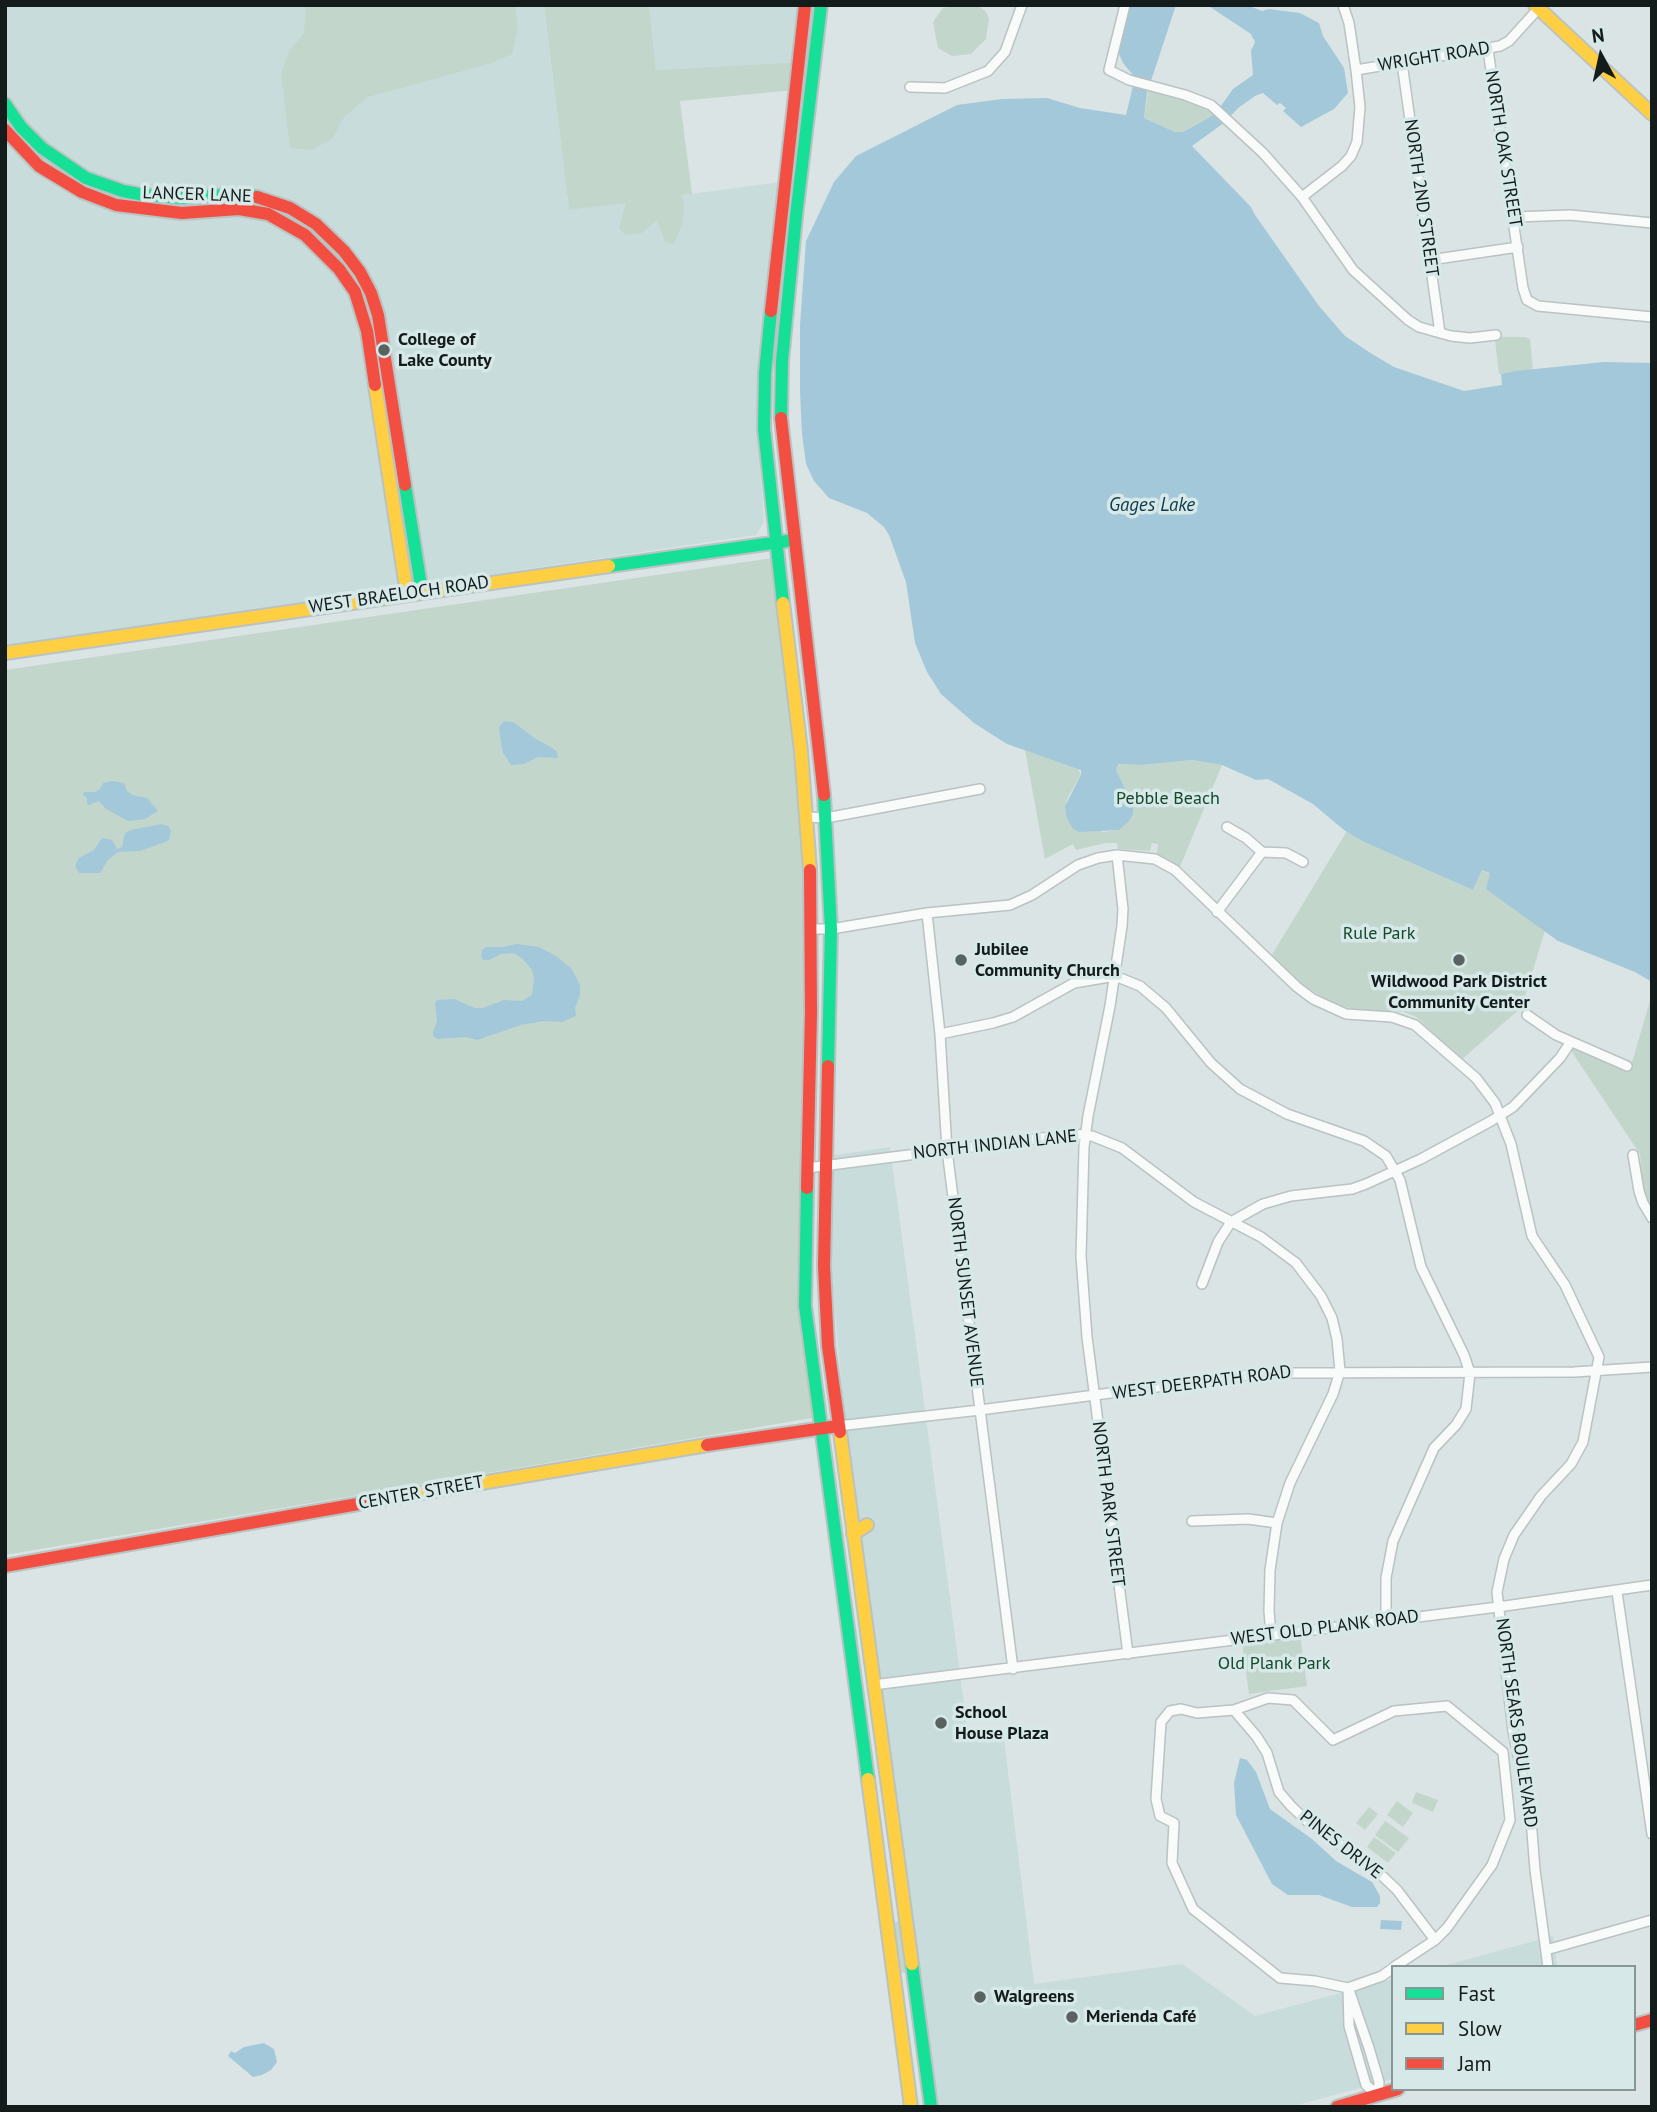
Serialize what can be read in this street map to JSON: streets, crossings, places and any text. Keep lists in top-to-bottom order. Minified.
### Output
{"streets":{"main road":["LANCER LANE","WEST BRAELOCH ROAD","CENTER STREET"],"street":["WRIGHT ROAD","NORTH OAK STREET","NORTH 2ND STREET","NORTH INDIAN LANE","NORTH SUNSET AVENUE","WEST DEERPATH ROAD","NORTH PARK STREET","WEST OLD PLANK ROAD","NORTH SEARS BOULEVARD","PINES DRIVE"]},"crossings":[["WRIGHT ROAD","NORTH OAK STREET"],["WRIGHT ROAD","NORTH 2ND STREET"],["LANCER LANE","WEST BRAELOCH ROAD"],["NORTH INDIAN LANE","NORTH SUNSET AVENUE"],["NORTH INDIAN LANE","WEST DEERPATH ROAD"],["NORTH INDIAN LANE","NORTH PARK STREET"],["NORTH INDIAN LANE","WEST OLD PLANK ROAD"],["NORTH SUNSET AVENUE","WEST DEERPATH ROAD"],["NORTH SUNSET AVENUE","WEST OLD PLANK ROAD"],["NORTH SUNSET AVENUE","NORTH SEARS BOULEVARD"],["WEST DEERPATH ROAD","CENTER STREET"],["WEST DEERPATH ROAD","NORTH PARK STREET"],["WEST DEERPATH ROAD","NORTH SEARS BOULEVARD"],["NORTH PARK STREET","WEST OLD PLANK ROAD"],["NORTH PARK STREET","NORTH SEARS BOULEVARD"],["WEST OLD PLANK ROAD","NORTH SEARS BOULEVARD"]],"water":["Gages Lake"],"parks":["Pebble Beach","Rule Park","Old Plank Park"],"places":["College of Lake County","Jubilee Community Church","Wildwood Park District Community Center","School House Plaza","Walgreens","Merienda Café"],"legend":["Fast","Slow","Jam"],"north":"top"}
